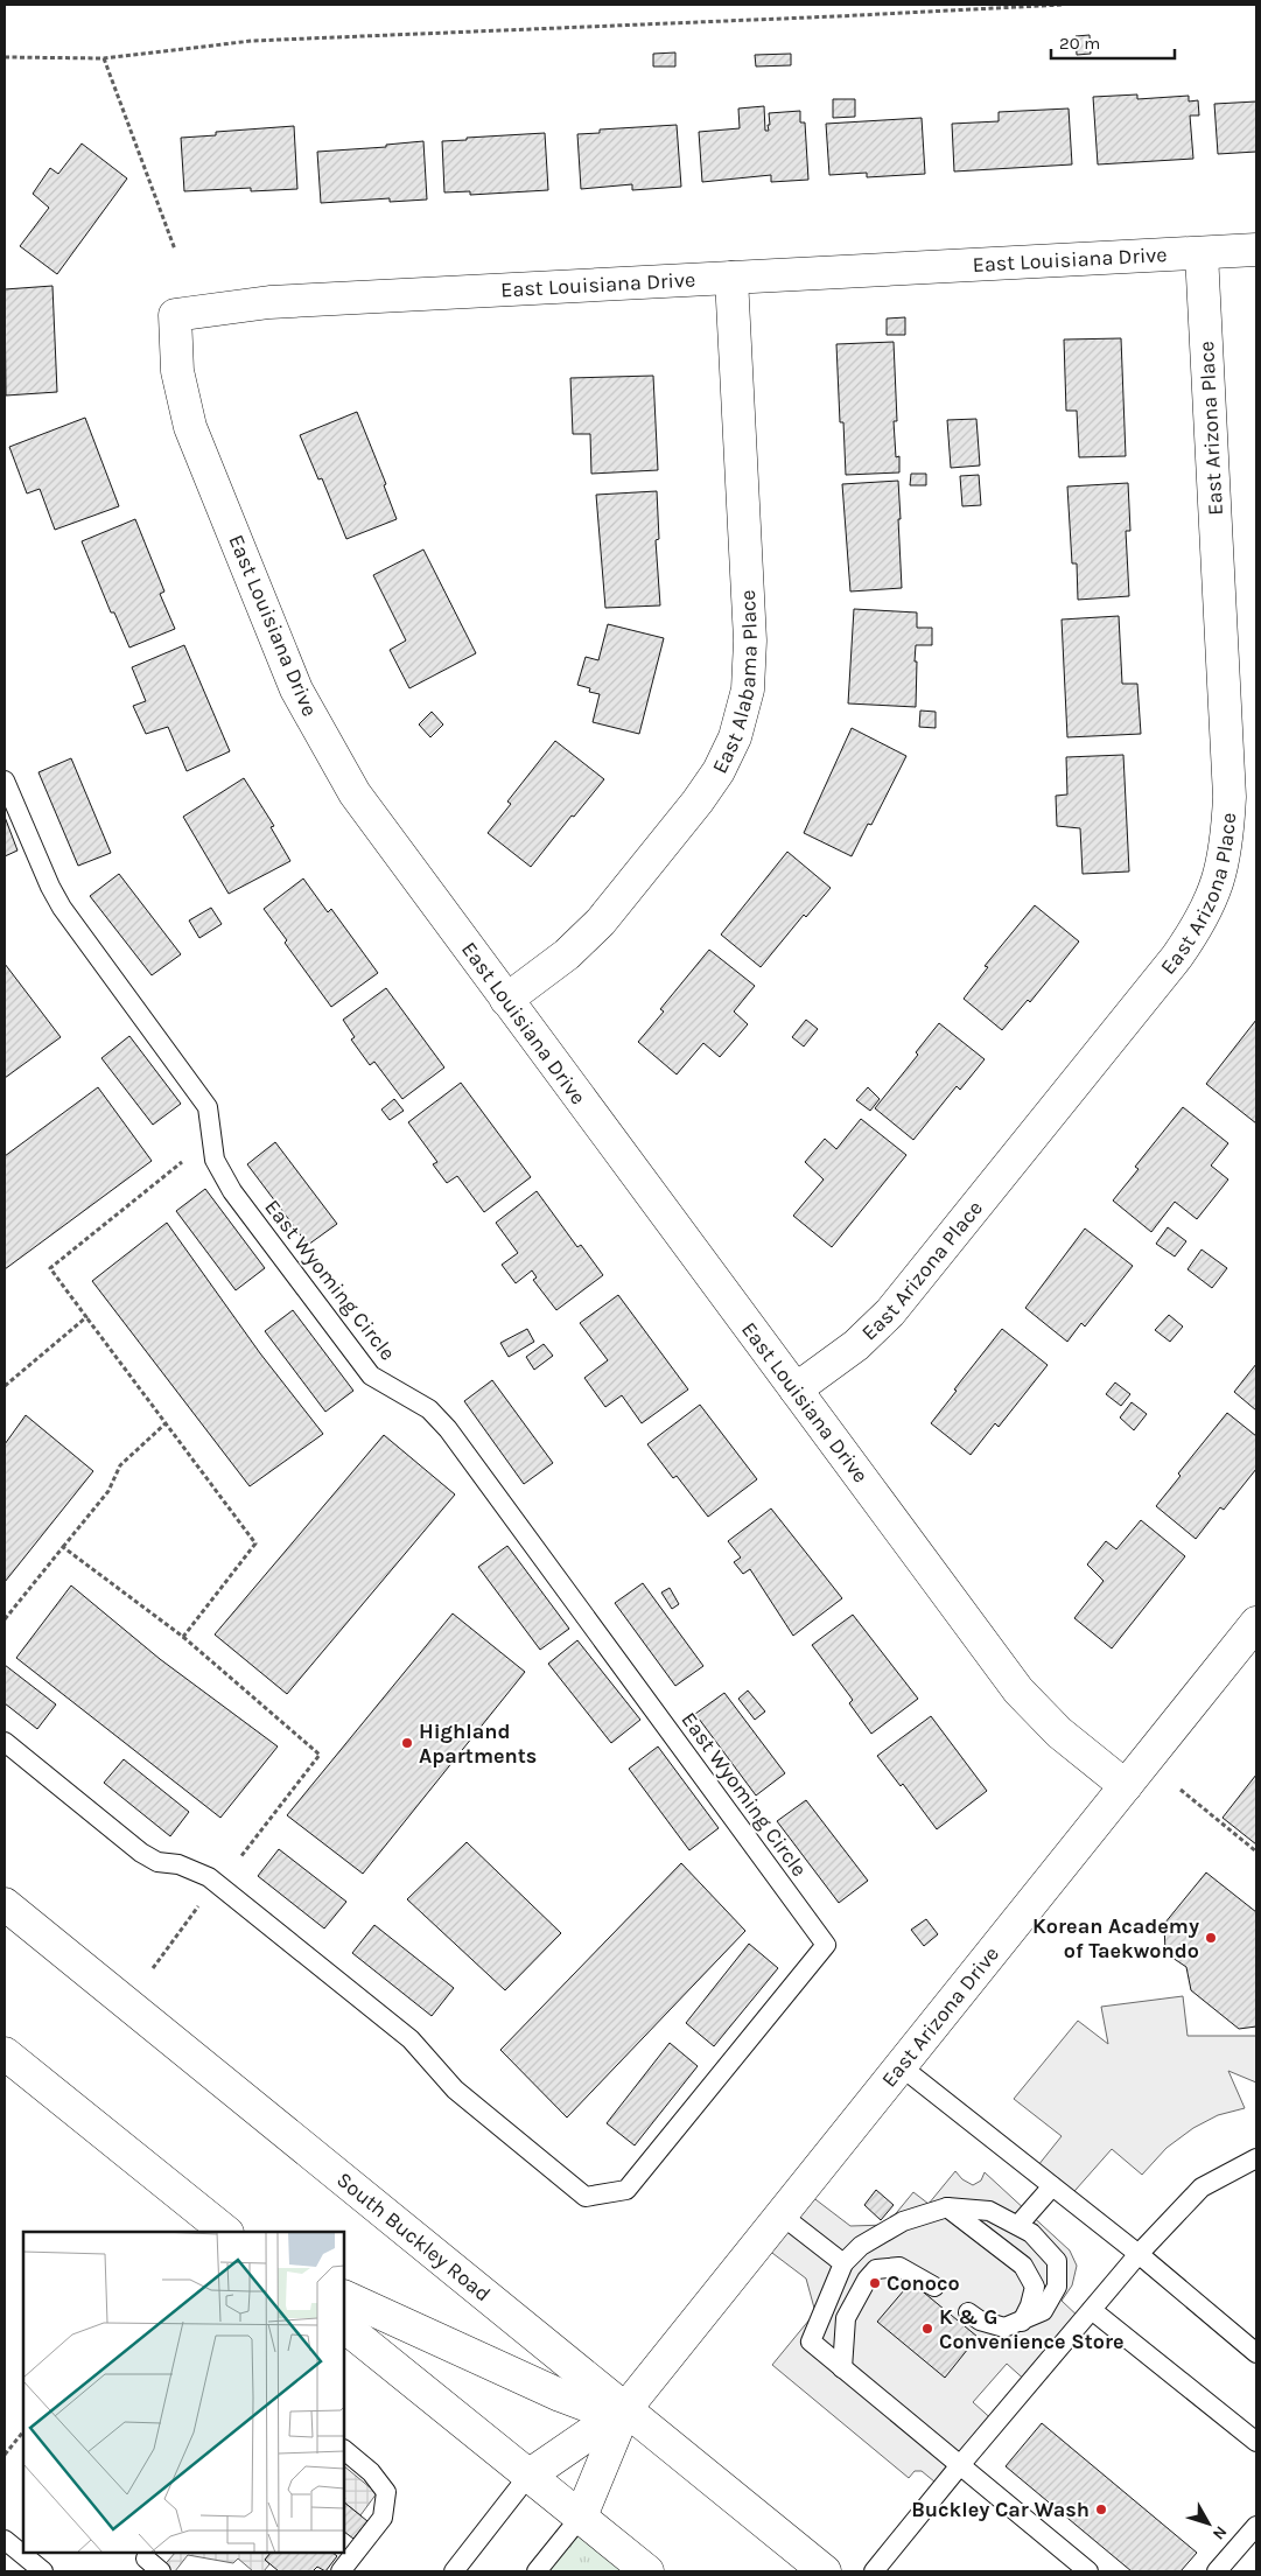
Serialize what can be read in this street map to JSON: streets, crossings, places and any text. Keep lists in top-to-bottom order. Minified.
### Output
{"streets":{"street":["East Louisiana Drive","East Arizona Place","East Alabama Place","East Arizona Drive","South Buckley Road"],"lane":["East Wyoming Circle"]},"crossings":[["East Louisiana Drive","East Arizona Place"],["East Louisiana Drive","East Alabama Place"],["East Louisiana Drive","East Arizona Drive"],["East Arizona Drive","South Buckley Road"]],"places":["Highland Apartments","Korean Academy of Taekwondo","Conoco","K & G Convenience Store","Buckley Car Wash"],"scale_bar":"20 m","north":"bottom right"}
